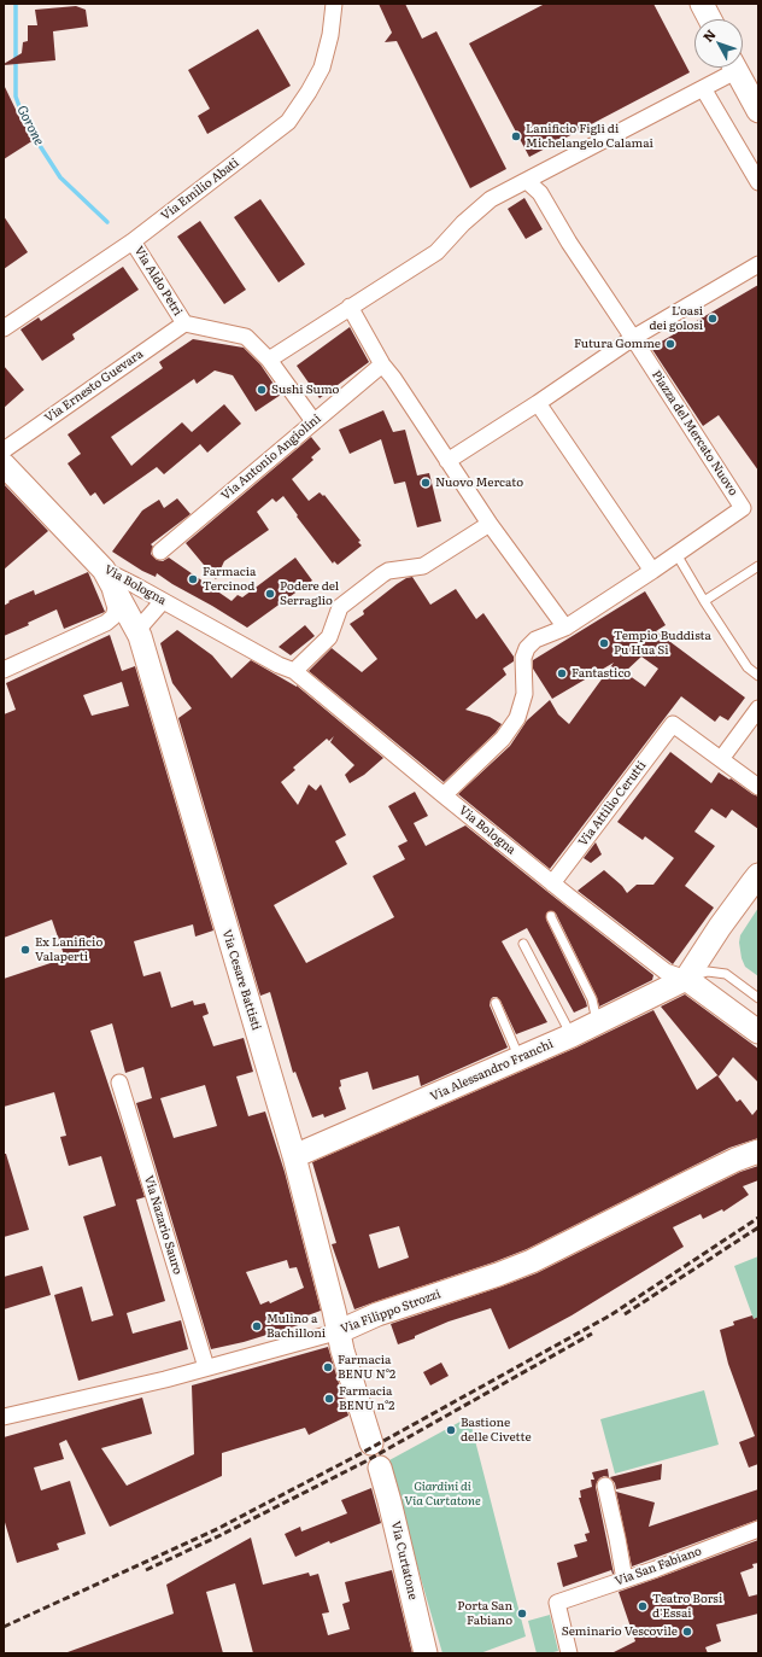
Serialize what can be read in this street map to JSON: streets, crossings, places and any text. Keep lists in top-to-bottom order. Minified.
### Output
{"streets":{"street":["Via Emilio Abati","Via Aldo Petri","Via Ernesto Guevara","Piazza del Mercato Nuovo","Via Antonio Angiolini","Via Bologna","Via Attilio Cerutti","Via Cesare Battisti","Via Alessandro Franchi","Via Nazario Sauro","Via Filippo Strozzi","Via Curtatone","Via San Fabiano"]},"crossings":[["Via Emilio Abati","Via Aldo Petri"],["Via Aldo Petri","Via Ernesto Guevara"],["Via Aldo Petri","Via Antonio Angiolini"],["Piazza del Mercato Nuovo","Via Bologna"],["Via Bologna","Via Attilio Cerutti"],["Via Bologna","Via Cesare Battisti"],["Via Bologna","Via Alessandro Franchi"],["Via Cesare Battisti","Via Alessandro Franchi"],["Via Cesare Battisti","Via Filippo Strozzi"],["Via Nazario Sauro","Via Filippo Strozzi"]],"water":["Gorone"],"parks":["Giardini di Via Curtatone"],"places":["Lanificio Figli di Michelangelo Calamai","L'oasi dei golosi","Futura Gomme","Sushi Sumo","Nuovo Mercato","Farmacia Tercinod","Podere del Serraglio","Tempio Buddista Pu Hua Si","Fantastico","Ex Lanificio Valaperti","Mulino a Bachilloni","Farmacia BENU N°2","Farmacia BENU n°2","Bastione delle Civette","Teatro Borsi d'Essai","Porta San Fabiano","Seminario Vescovile"],"north":"top left"}
